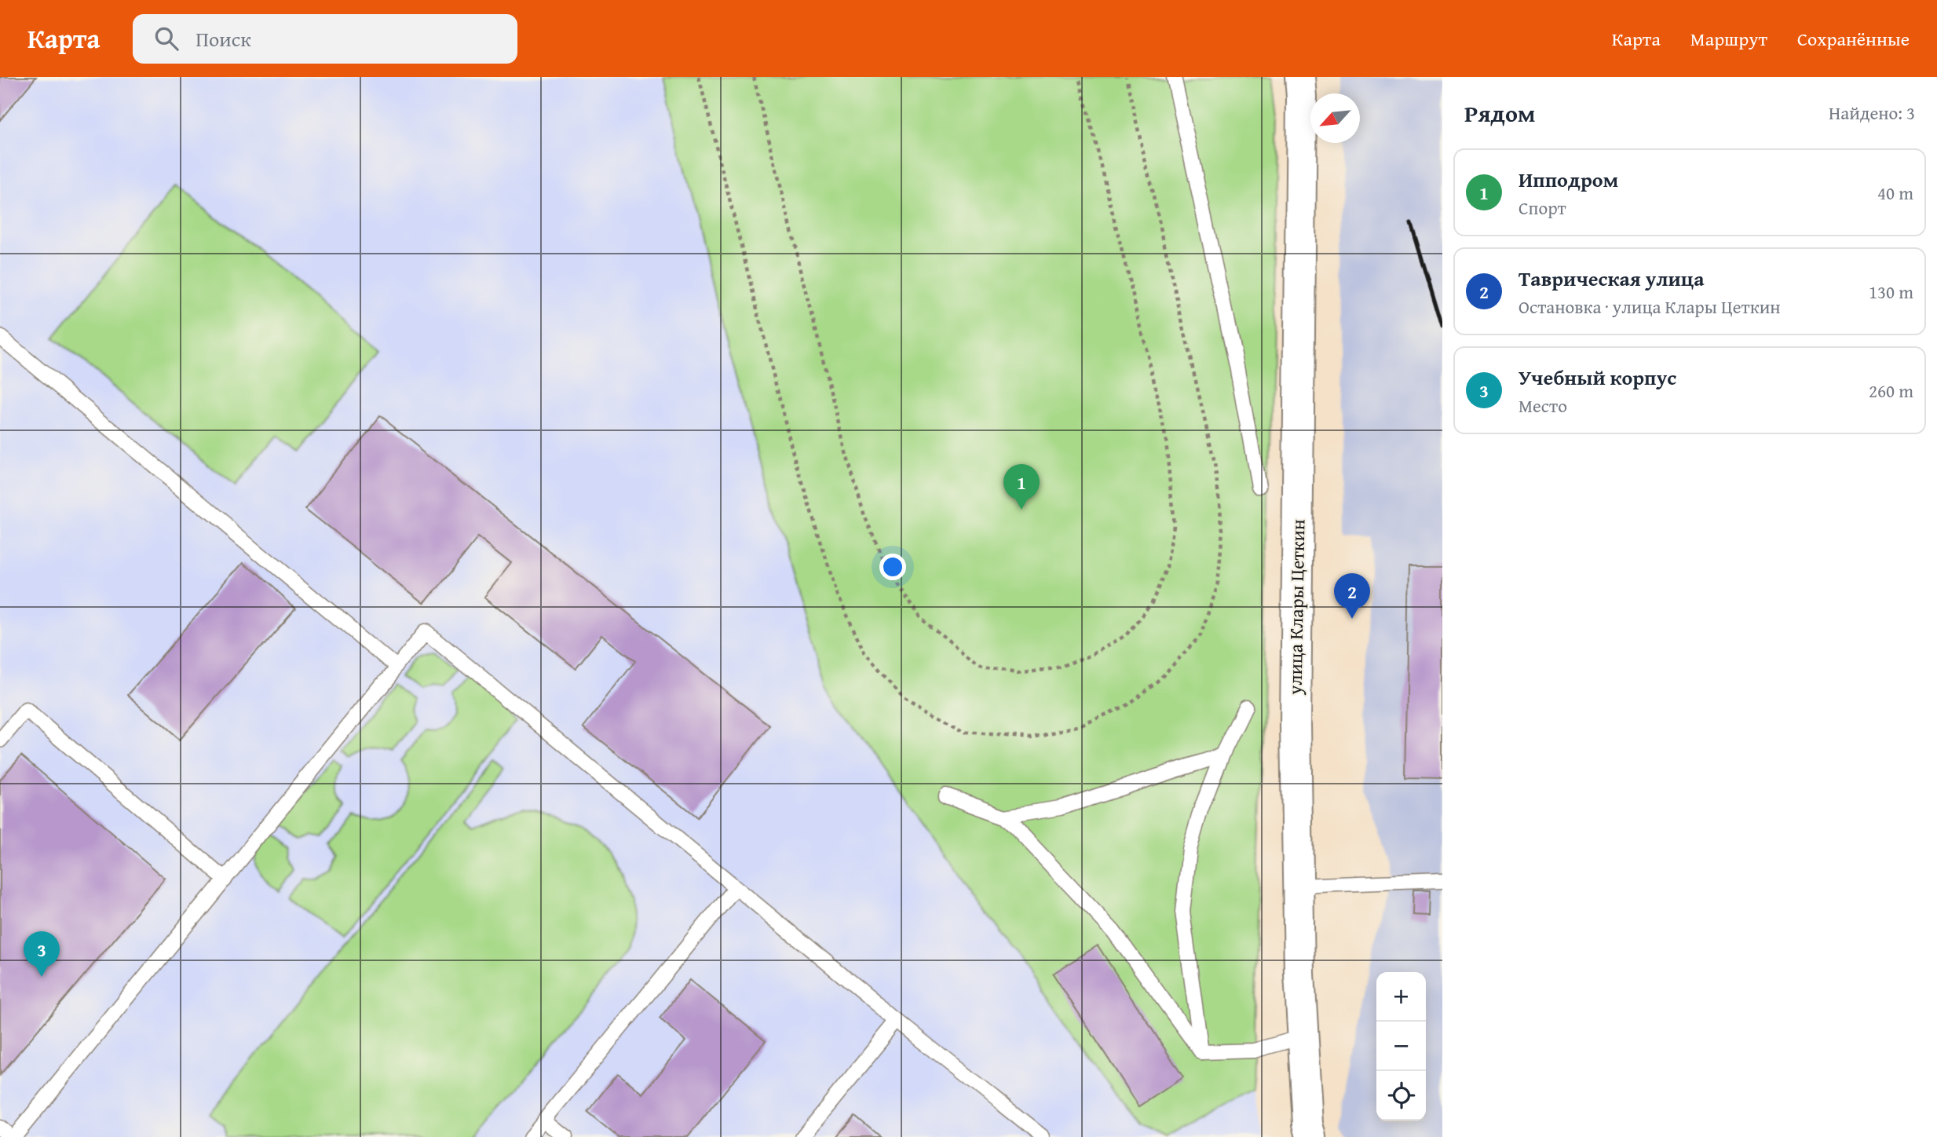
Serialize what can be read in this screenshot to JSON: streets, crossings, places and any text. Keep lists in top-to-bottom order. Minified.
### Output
{"streets":{"street":["улица Клары Цеткин"]},"north":"bottom left","page":{"header":"Карта","search":"Поиск","nav":["Карта","Маршрут","Сохранённые"],"heading":["Рядом","Найдено: 3"],"list":[{"mark":"1","name":"Ипподром","note":"Спорт","value":"40 m"},{"mark":"2","name":"Таврическая улица","note":"Остановка · улица Клары Цеткин","value":"130 m"},{"mark":"3","name":"Учебный корпус","note":"Место","value":"260 m"}],"pins":["1","2","3"],"map_buttons":["+","−"]}}
